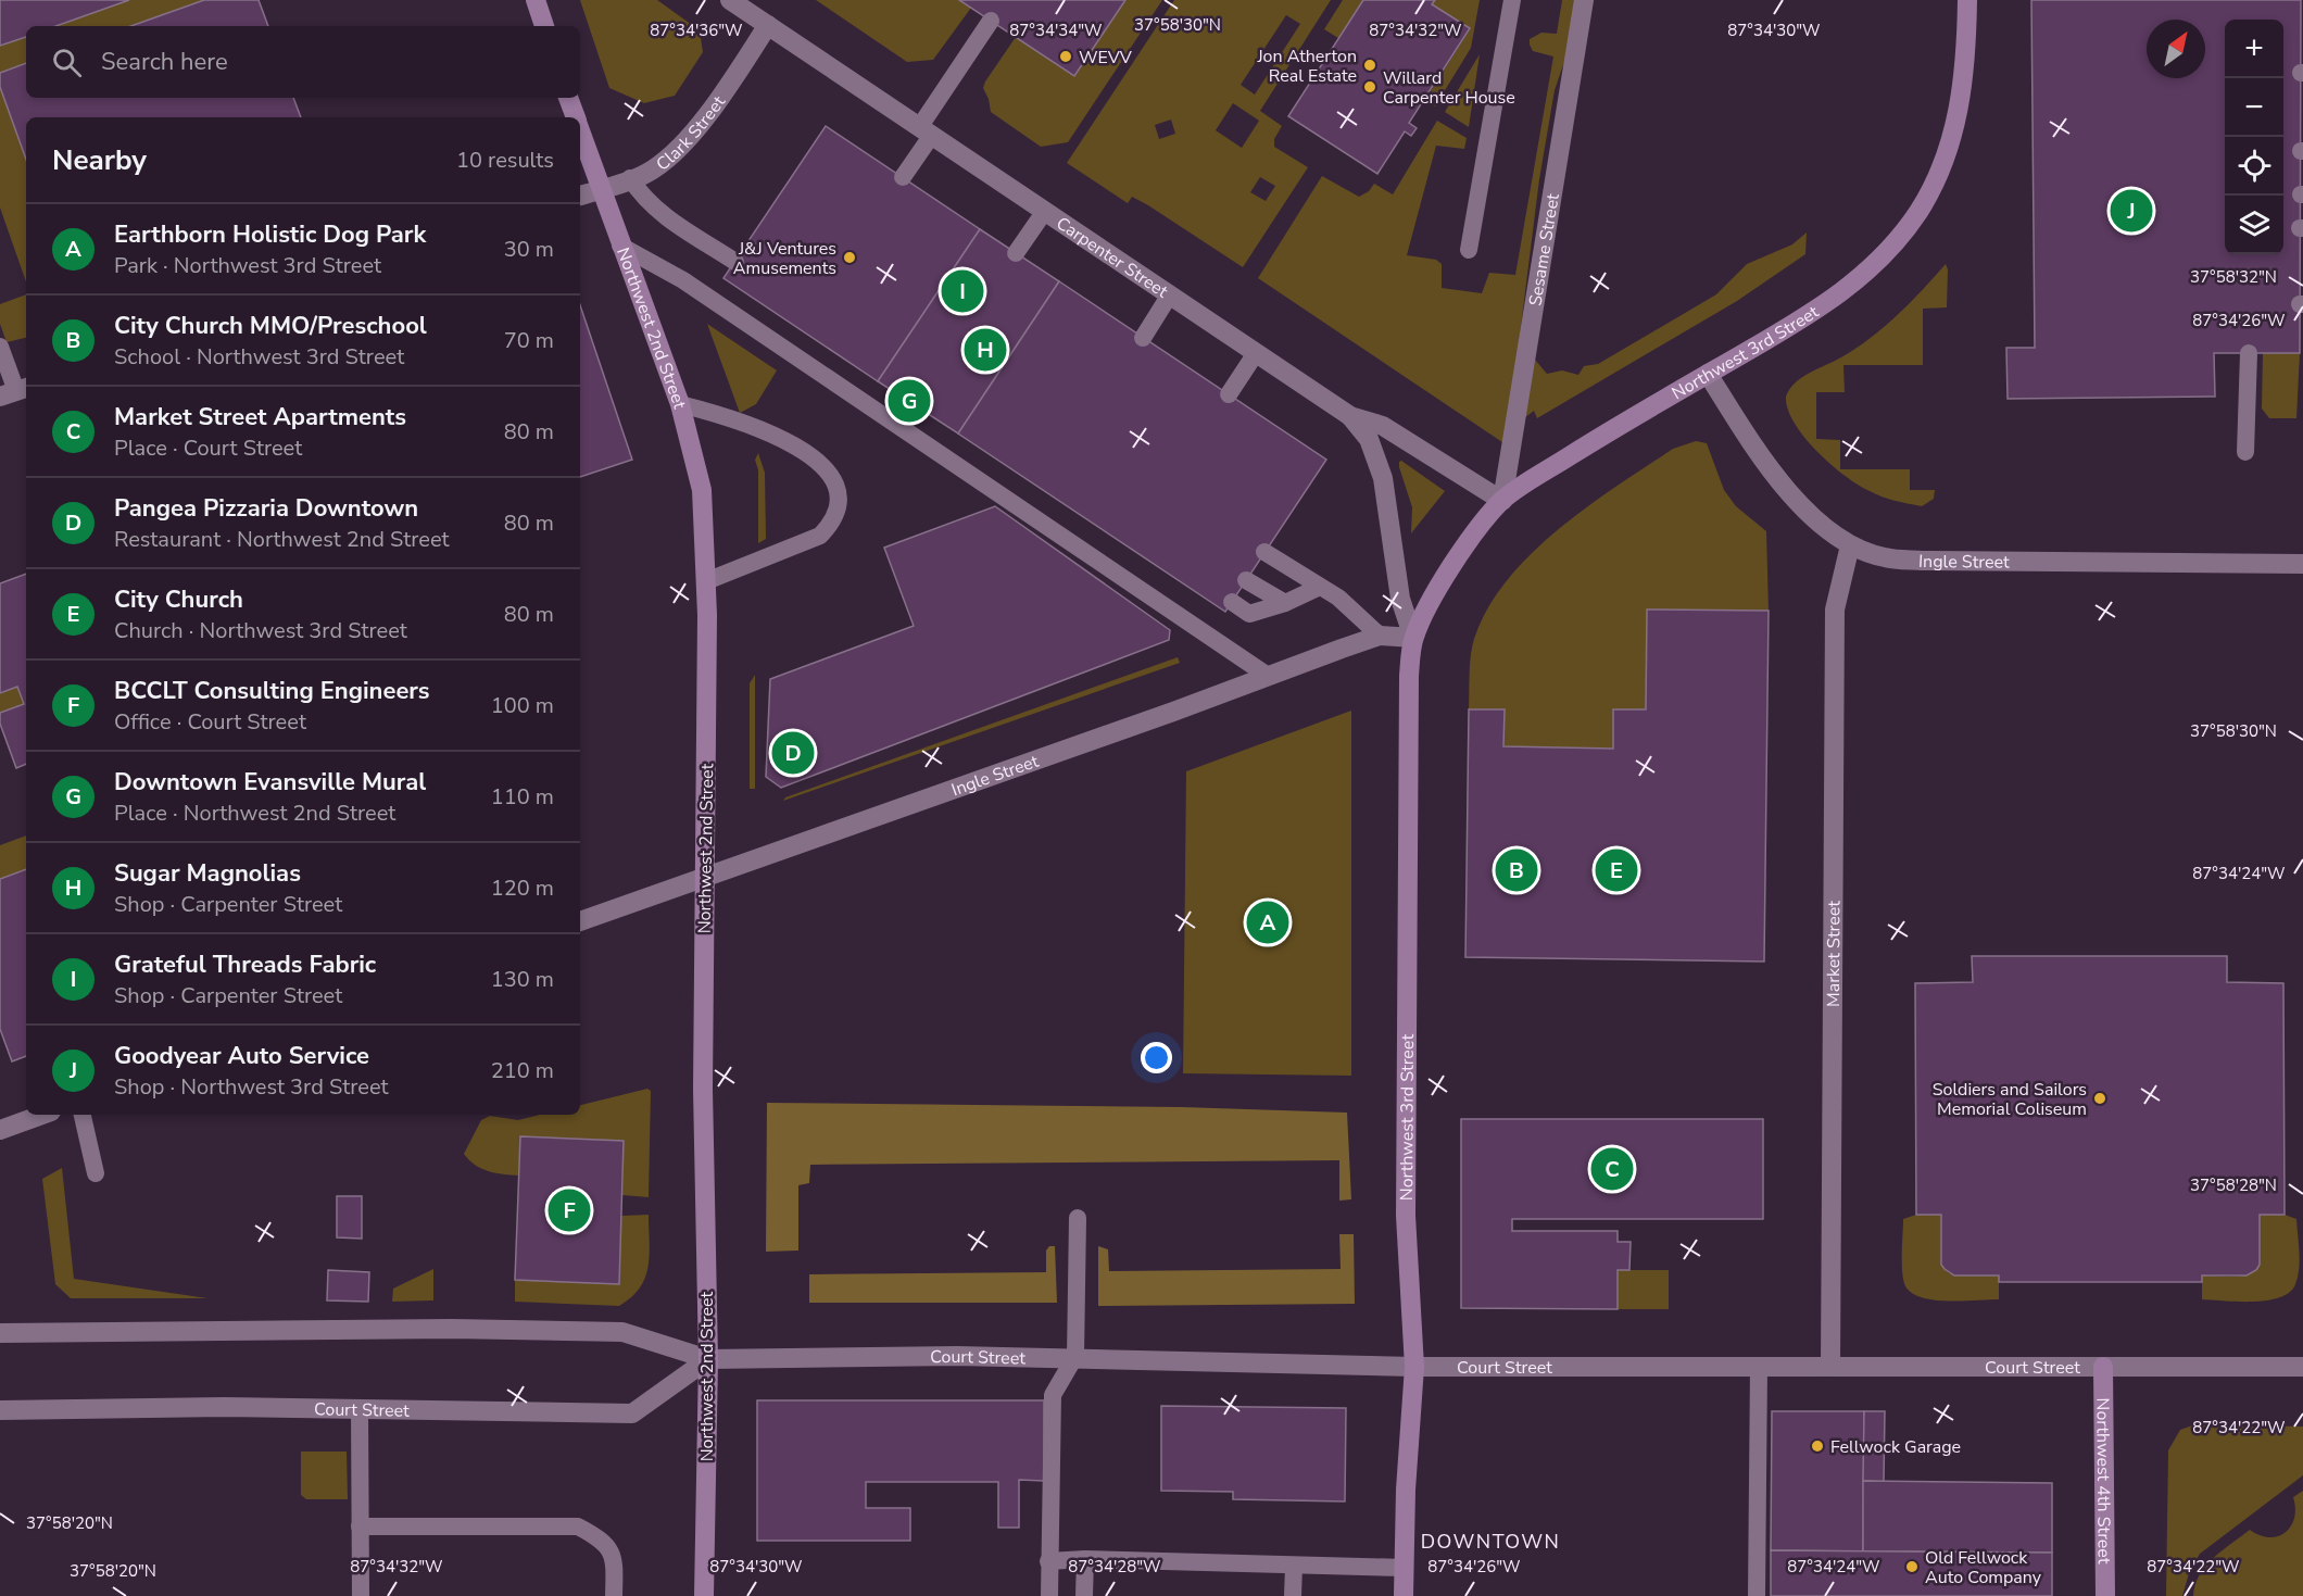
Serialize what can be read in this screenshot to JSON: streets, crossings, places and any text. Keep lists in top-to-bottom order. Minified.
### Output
{"streets":{"main road":["Northwest 2nd Street","Northwest 3rd Street","Northwest 4th Street"],"street":["Clark Street","Sesame Street","Carpenter Street","Ingle Street","Market Street","Court Street"]},"crossings":[["Clark Street","Carpenter Street"],["Clark Street","Northwest 2nd Street"],["Sesame Street","Carpenter Street"],["Sesame Street","Northwest 3rd Street"],["Carpenter Street","Northwest 3rd Street"],["Northwest 2nd Street","Ingle Street"],["Northwest 2nd Street","Court Street"],["Northwest 3rd Street","Ingle Street"],["Northwest 3rd Street","Court Street"],["Ingle Street","Market Street"],["Market Street","Court Street"],["Court Street","Northwest 4th Street"]],"districts":["DOWNTOWN"],"places":["WEVV","Jon Atherton Real Estate","Willard Carpenter House","J&J Ventures Amusements","Soldiers and Sailors Memorial Coliseum","Fellwock Garage","Old Fellwock Auto Company"],"north":"top right","page":{"map_buttons":["+","−"],"search":"Search here","heading":["Nearby","10 results"],"pins":["J","I","H","G","D","B","E","A","C","F"],"list":[{"mark":"A","name":"Earthborn Holistic Dog Park","note":"Park · Northwest 3rd Street","value":"30 m"},{"mark":"B","name":"City Church MMO/Preschool","note":"School · Northwest 3rd Street","value":"70 m"},{"mark":"C","name":"Market Street Apartments","note":"Place · Court Street","value":"80 m"},{"mark":"D","name":"Pangea Pizzaria Downtown","note":"Restaurant · Northwest 2nd Street","value":"80 m"},{"mark":"E","name":"City Church","note":"Church · Northwest 3rd Street","value":"80 m"},{"mark":"F","name":"BCCLT Consulting Engineers","note":"Office · Court Street","value":"100 m"},{"mark":"G","name":"Downtown Evansville Mural","note":"Place · Northwest 2nd Street","value":"110 m"},{"mark":"H","name":"Sugar Magnolias","note":"Shop · Carpenter Street","value":"120 m"},{"mark":"I","name":"Grateful Threads Fabric","note":"Shop · Carpenter Street","value":"130 m"},{"mark":"J","name":"Goodyear Auto Service","note":"Shop · Northwest 3rd Street","value":"210 m"}]},"coordinates":["37°58'30\"N","87°34'30\"W","87°34'36\"W","87°34'34\"W","87°34'32\"W","37°58'32\"N","87°34'26\"W","87°34'24\"W","37°58'28\"N","87°34'22\"W","37°58'20\"N","87°34'28\"W"]}
